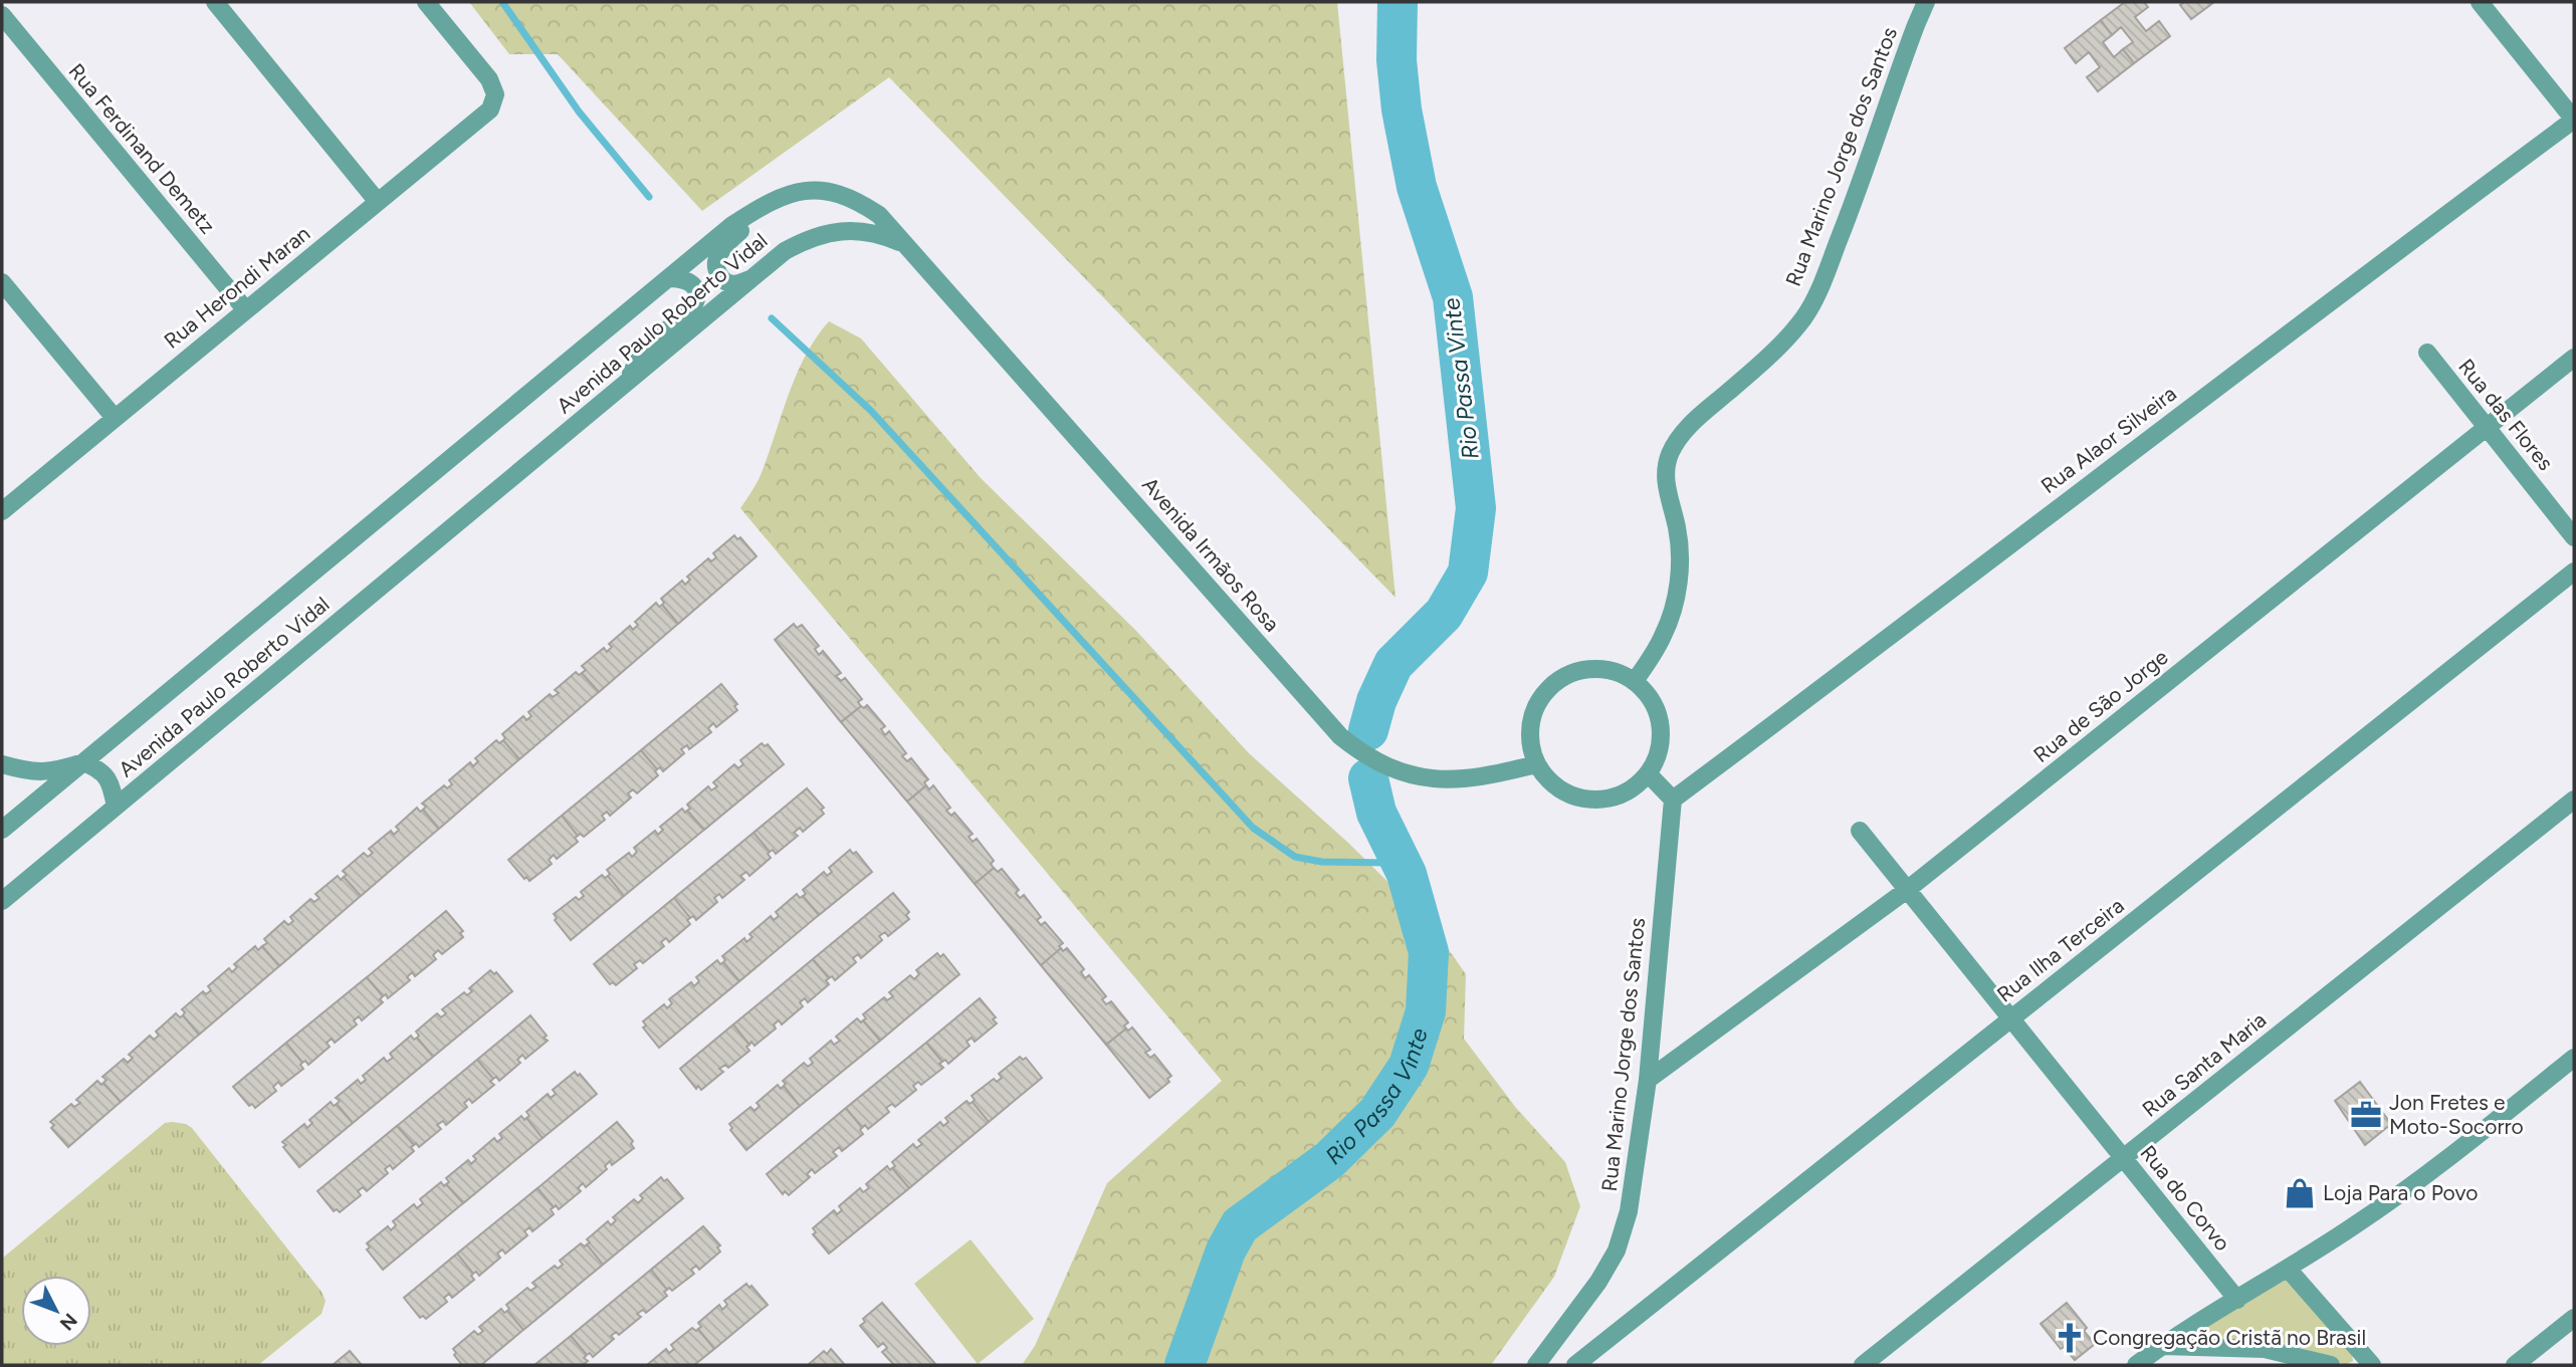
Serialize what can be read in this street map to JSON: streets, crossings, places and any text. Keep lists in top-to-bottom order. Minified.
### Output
{"streets":{"street":["Rua Ferdinand Demetz","Rua Marino Jorge dos Santos","Rua Herondi Maran","Avenida Paulo Roberto Vidal","Rua das Flores","Rua Alaor Silveira","Avenida Irmãos Rosa","Rua de São Jorge","Rua Ilha Terceira","Rua Santa Maria","Rua do Corvo"]},"crossings":[["Rua Ferdinand Demetz","Rua Herondi Maran"],["Rua Marino Jorge dos Santos","Rua Alaor Silveira"],["Rua Marino Jorge dos Santos","Avenida Irmãos Rosa"],["Rua Marino Jorge dos Santos","Rua de São Jorge"],["Avenida Paulo Roberto Vidal","Avenida Irmãos Rosa"],["Rua das Flores","Rua de São Jorge"],["Rua de São Jorge","Rua do Corvo"],["Rua Ilha Terceira","Rua do Corvo"],["Rua Santa Maria","Rua do Corvo"]],"water":["Rio Passa Vinte"],"places":{"office":["Jon Fretes e Moto-Socorro"],"shop":["Loja Para o Povo"],"church":["Congregação Cristã no Brasil"]},"north":"bottom right"}
